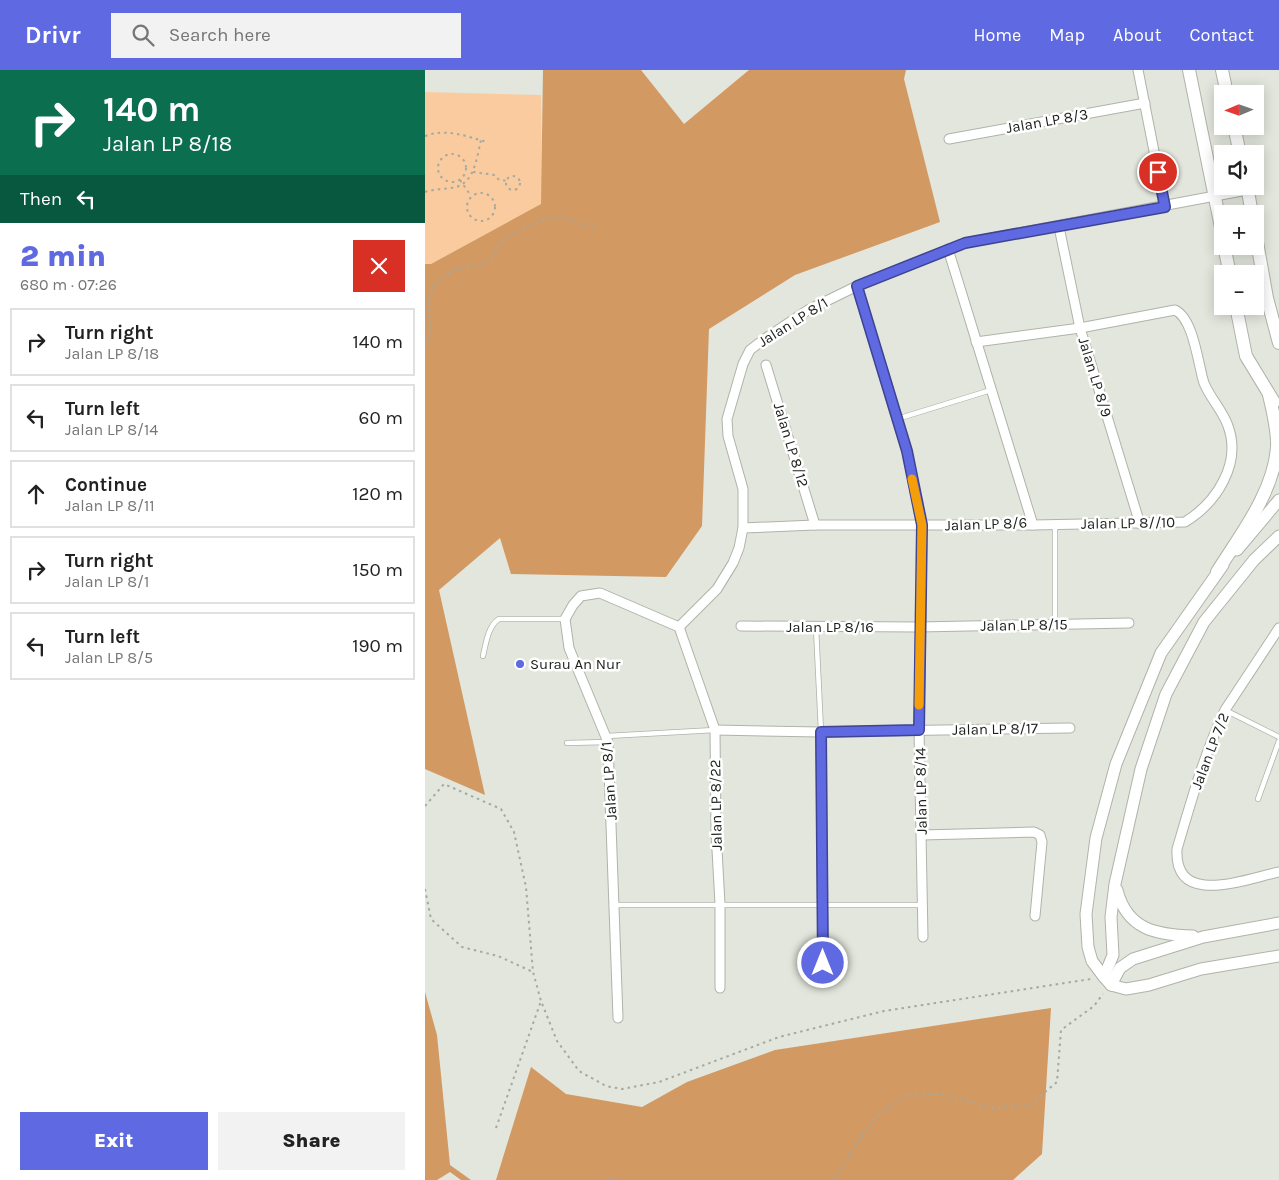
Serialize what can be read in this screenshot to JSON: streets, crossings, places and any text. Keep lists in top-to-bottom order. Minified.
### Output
{"streets":{"street":["Jalan LP 8/3","Jalan LP 8/1","Jalan LP 8/9","Jalan LP 8/12","Jalan LP 8//10","Jalan LP 8/6","Jalan LP 8/15","Jalan LP 8/16","Jalan LP 8/17","Jalan LP 7/2","Jalan LP 8/14","Jalan LP 8/22"]},"crossings":[["Jalan LP 8/1","Jalan LP 8/9"],["Jalan LP 8/1","Jalan LP 8/6"],["Jalan LP 8/1","Jalan LP 8/14"],["Jalan LP 8/1","Jalan LP 8/22"],["Jalan LP 8/9","Jalan LP 8//10"],["Jalan LP 8/12","Jalan LP 8/6"],["Jalan LP 8//10","Jalan LP 8/6"],["Jalan LP 8/6","Jalan LP 8/14"],["Jalan LP 8/15","Jalan LP 8/16"],["Jalan LP 8/15","Jalan LP 8/14"],["Jalan LP 8/16","Jalan LP 8/14"],["Jalan LP 8/17","Jalan LP 8/14"],["Jalan LP 8/17","Jalan LP 8/22"]],"places":["Surau An Nur"],"north":"left","page":{"header":"Drivr","search":"Search here","nav":["Home","Map","About","Contact"],"turn":["140 m","Jalan LP 8/18"],"map_buttons":["+","−"],"then":"Then","heading":["2 min","680 m · 07:26"],"list":[{"name":"Turn right","note":"Jalan LP 8/18","value":"140 m"},{"name":"Turn left","note":"Jalan LP 8/14","value":"60 m"},{"name":"Continue","note":"Jalan LP 8/11","value":"120 m"},{"name":"Turn right","note":"Jalan LP 8/1","value":"150 m"},{"name":"Turn left","note":"Jalan LP 8/5","value":"190 m"}],"buttons":["Exit","Share"]}}
